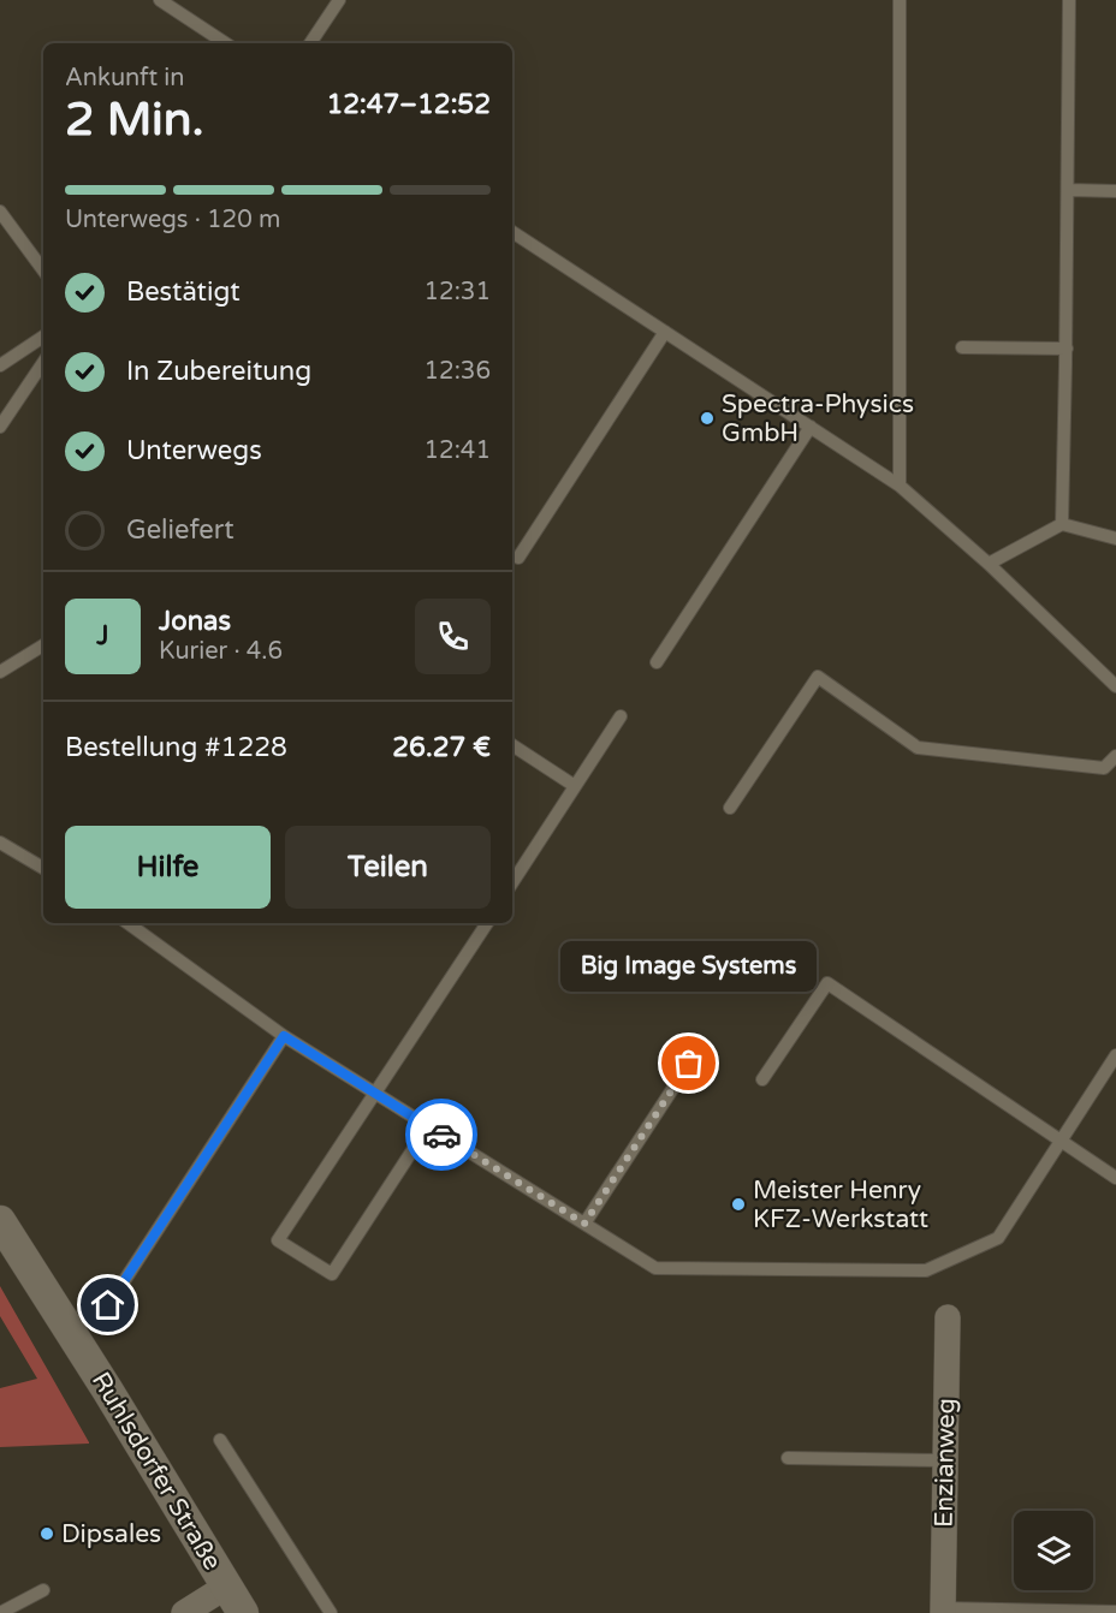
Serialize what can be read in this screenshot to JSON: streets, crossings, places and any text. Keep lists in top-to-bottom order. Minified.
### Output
{"streets":{"street":["Enzianweg","Ruhlsdorfer Straße"]},"places":["Spectra-Physics GmbH","Big Image Systems","Meister Henry KFZ-Werkstatt","Dipsales"],"page":{"heading":["2 Min.","Ankunft in","12:47–12:52"],"panel":["Jonas","Kurier · 4.6","Bestellung #1228","26.27 €"],"bar":"Unterwegs · 120 m","list":[["Bestätigt","12:31"],["In Zubereitung","12:36"],["Unterwegs","12:41"],"Geliefert"],"round":"J","buttons":["Hilfe","Teilen"],"bubble":"Big Image Systems"}}
